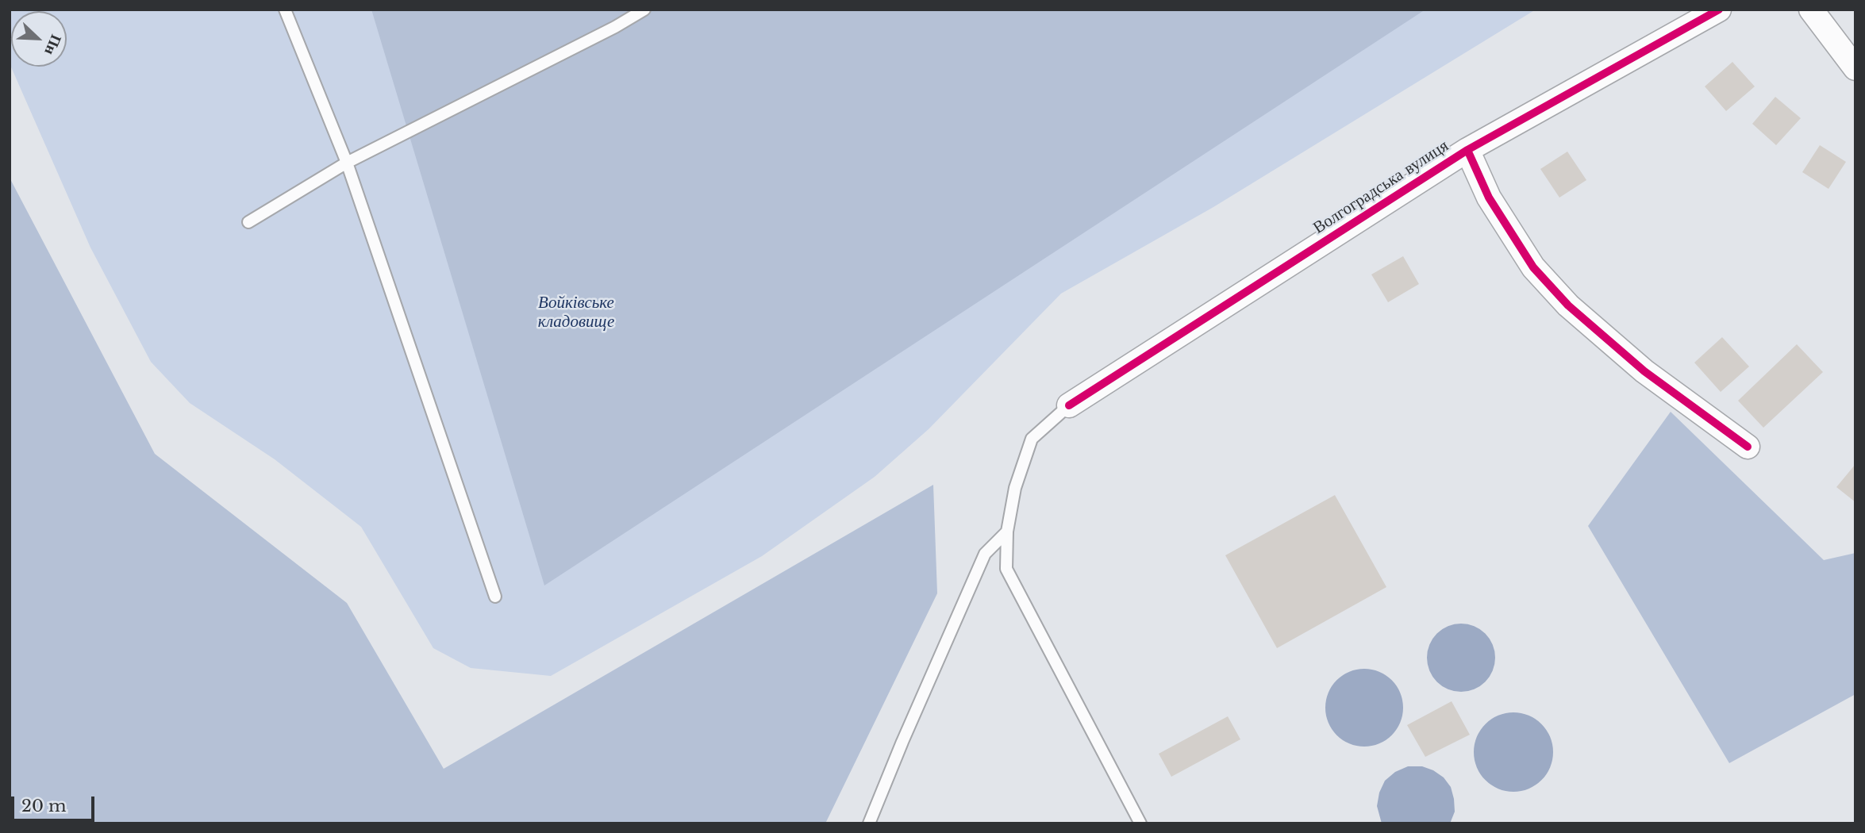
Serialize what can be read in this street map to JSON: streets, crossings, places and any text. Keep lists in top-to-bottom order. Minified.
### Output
{"streets":{"street":["Волгоградська вулиця"]},"parks":["Войківське кладовище"],"scale_bar":"20 m","north":"bottom right"}
